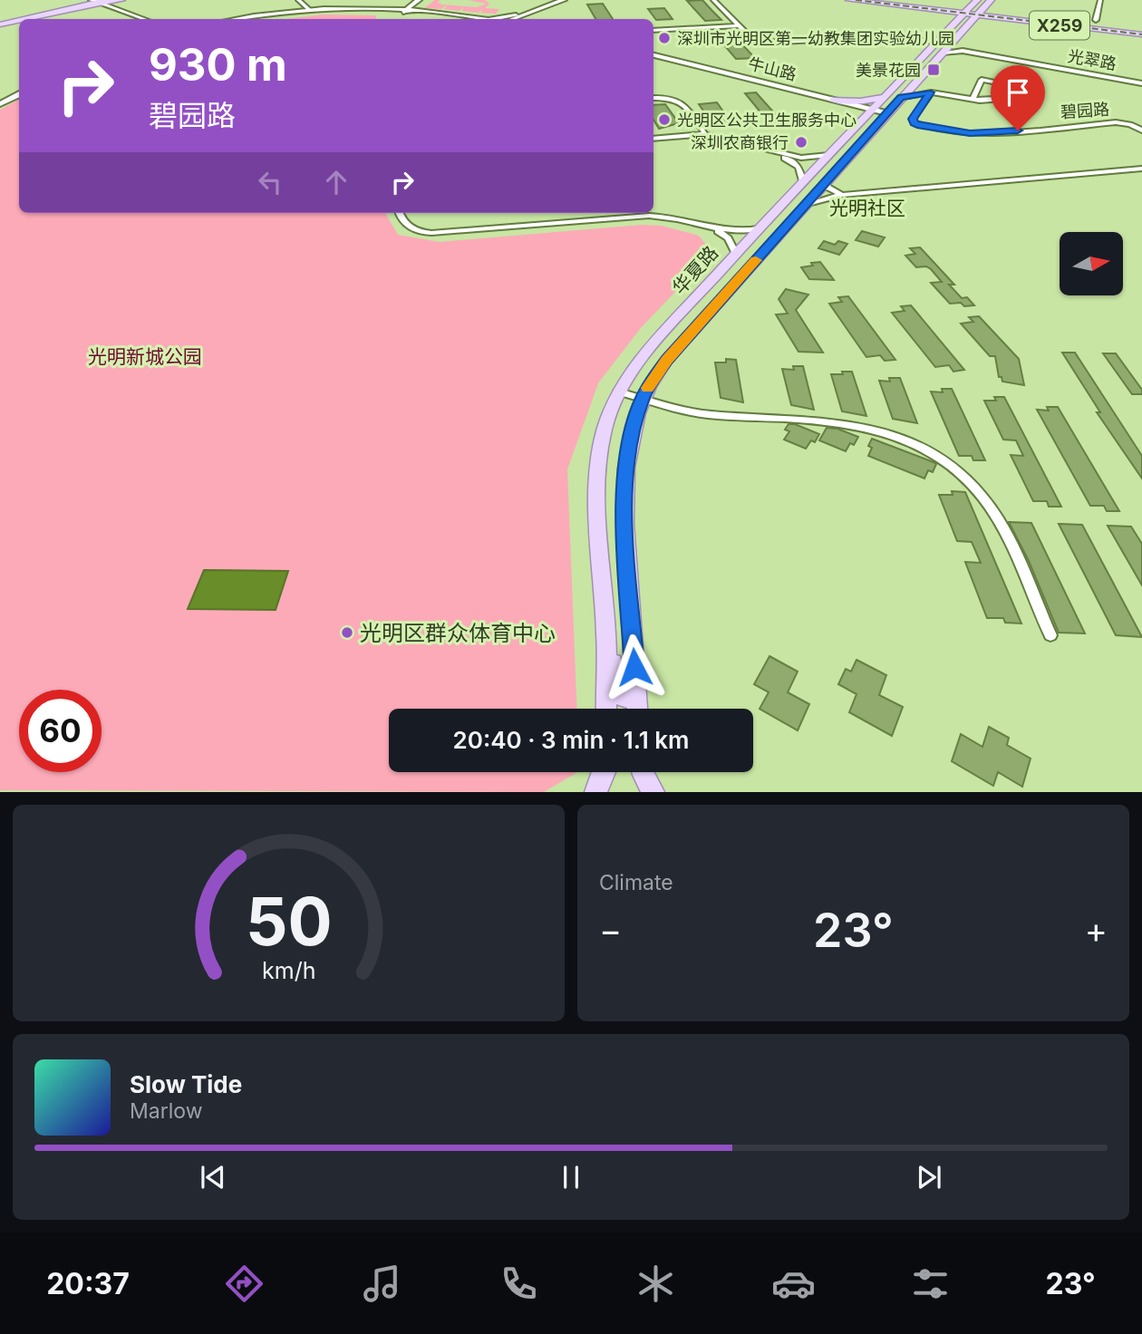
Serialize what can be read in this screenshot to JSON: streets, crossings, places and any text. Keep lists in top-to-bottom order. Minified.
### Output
{"streets":{"main road":["X259","华夏路"],"street":["光翠路","牛山路","碧园路"]},"crossings":[["X259","华夏路"],["光翠路","华夏路"],["牛山路","华夏路"]],"districts":["光明社区"],"parks":["光明新城公园"],"places":{"other":["深圳市光明区第一幼教集团实验幼儿园","光明区公共卫生服务中心","深圳农商银行","光明区群众体育中心"],"transit":["美景花园"]},"north":"right","page":{"turn":["930 m","碧园路"],"limit":"60","trip":"20:40 · 3 min · 1.1 km","tile":"Climate","heat":["−","23°","+"],"song":["Slow Tide","Marlow"],"tabs":["20:37","23°"],"gauge":["50","km/h"]}}
